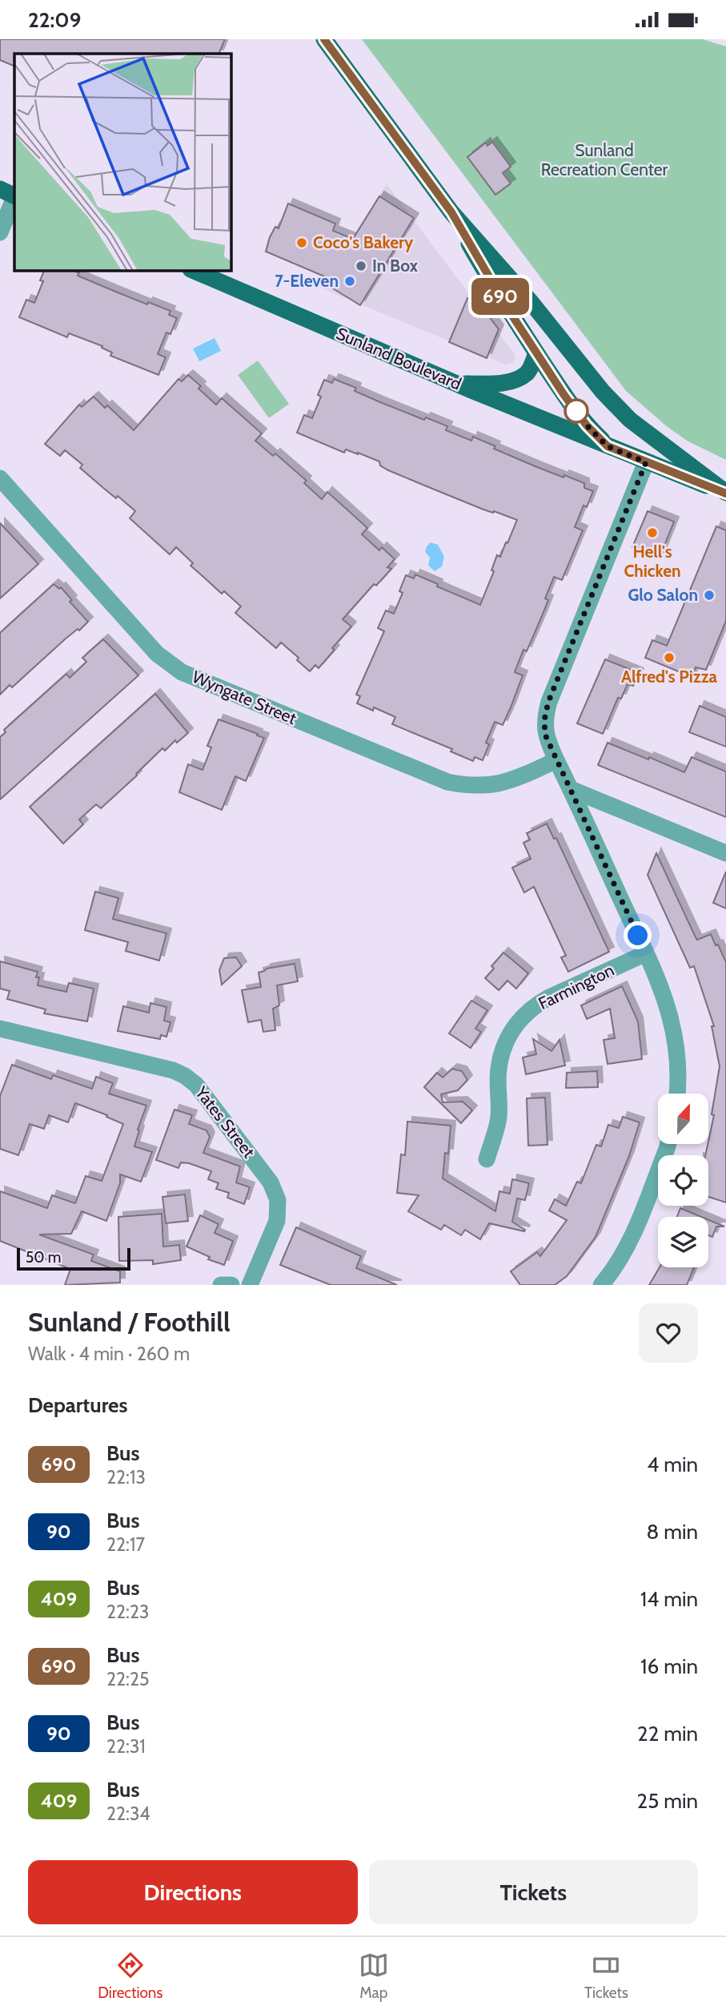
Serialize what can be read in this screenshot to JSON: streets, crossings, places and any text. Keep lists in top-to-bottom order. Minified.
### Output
{"streets":{"main road":["Sunland Boulevard"],"street":["Wyngate Street","Farmington","Yates Street"]},"parks":["Sunland Recreation Center"],"places":["Coco's Bakery","In Box","7-Eleven","Hell's Chicken","Glo Salon","Alfred's Pizza"],"lines":["bus line 690"],"scale_bar":"50 m","north":"top","page":{"status":"22:09","on_map":"690","scale":"50 m","heading":[["Sunland / Foothill","Walk · 4 min · 260 m"],"Departures"],"list":[{"mark":"690","name":"Bus","note":"22:13","value":"4 min"},{"mark":"90","name":"Bus","note":"22:17","value":"8 min"},{"mark":"409","name":"Bus","note":"22:23","value":"14 min"},{"mark":"690","name":"Bus","note":"22:25","value":"16 min"},{"mark":"90","name":"Bus","note":"22:31","value":"22 min"},{"mark":"409","name":"Bus","note":"22:34","value":"25 min"}],"buttons":["Directions","Tickets"],"tabs":["Directions","Map","Tickets"]}}
